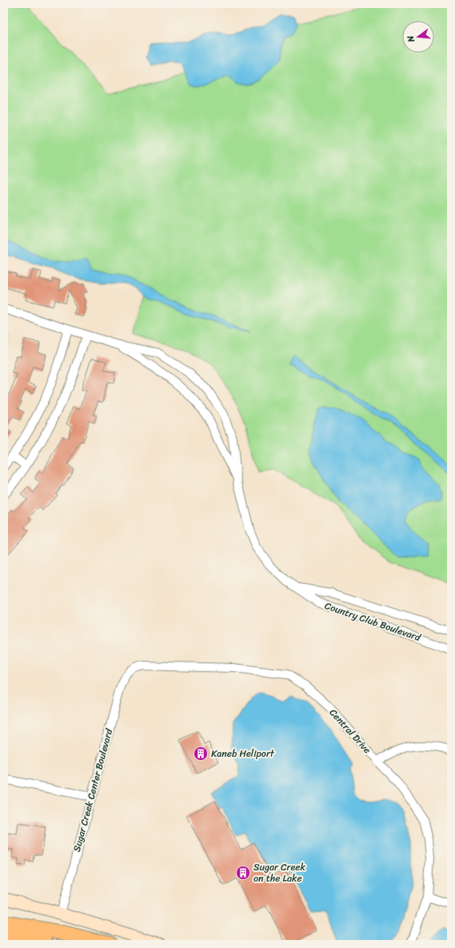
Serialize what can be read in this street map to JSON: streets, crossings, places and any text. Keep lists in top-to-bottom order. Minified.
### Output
{"streets":{"street":["Country Club Boulevard","Central Drive","Sugar Creek Center Boulevard"]},"crossings":[["Central Drive","Sugar Creek Center Boulevard"]],"places":{"building":["Kaneb Heliport","Sugar Creek on the Lake"]},"north":"left"}
